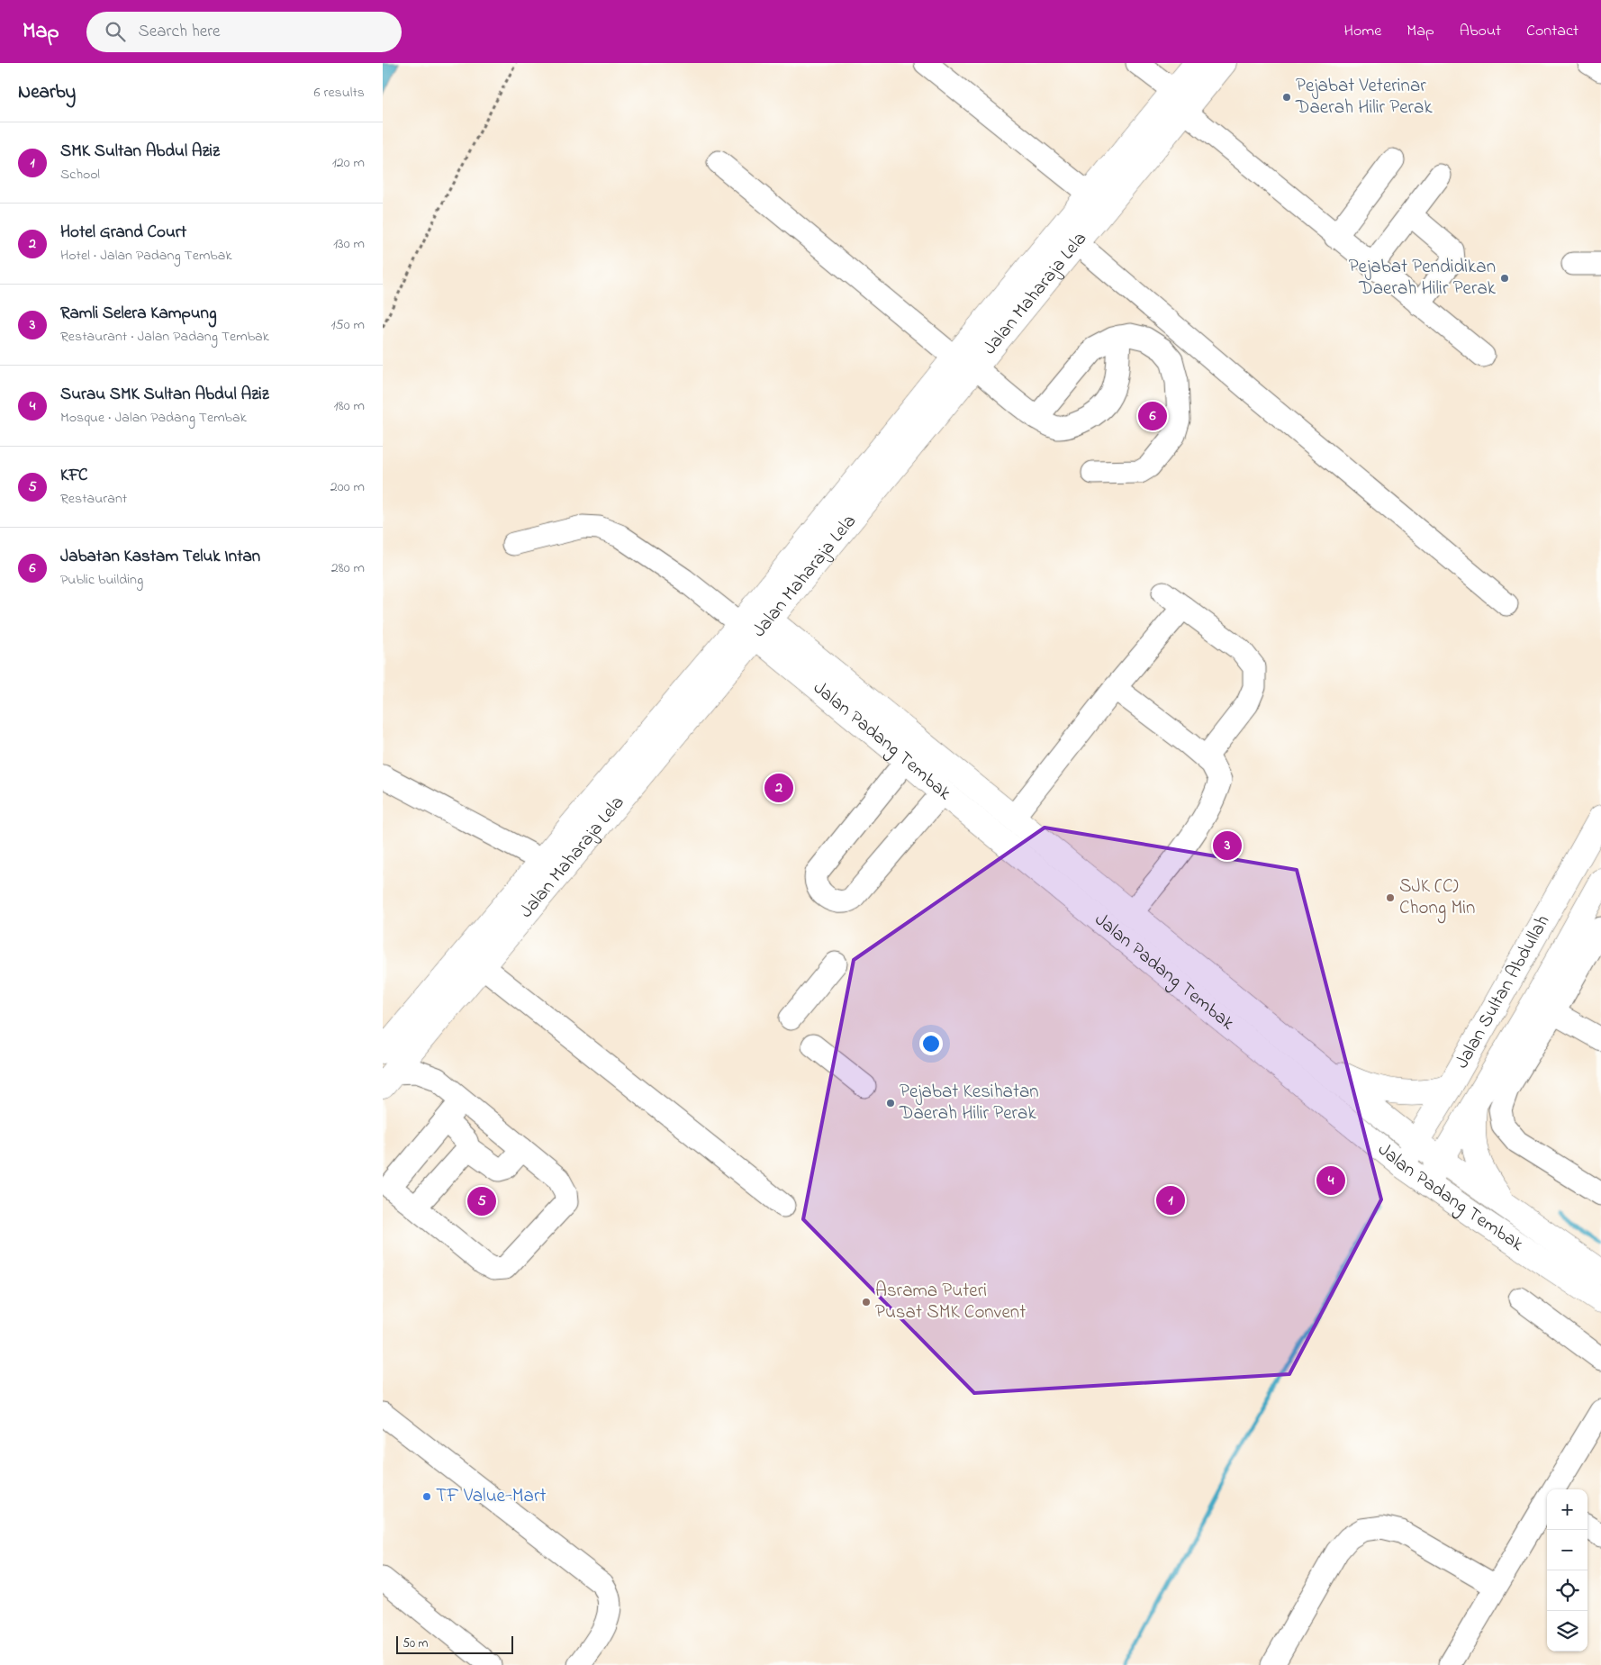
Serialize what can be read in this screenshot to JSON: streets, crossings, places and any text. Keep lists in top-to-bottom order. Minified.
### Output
{"streets":{"main road":["Jalan Maharaja Lela","Jalan Padang Tembak","Jalan Sultan Abdullah"]},"crossings":[["Jalan Maharaja Lela","Jalan Padang Tembak"],["Jalan Padang Tembak","Jalan Sultan Abdullah"]],"places":["Pejabat Veterinar Daerah Hilir Perak","Pejabat Pendidikan Daerah Hilir Perak","SJK (C) Chong Min","Pejabat Kesihatan Daerah Hilir Perak","Asrama Puteri Pusat SMK Convent","TF Value-Mart"],"scale_bar":"50 m","page":{"header":"Map","search":"Search here","nav":["Home","Map","About","Contact"],"heading":["Nearby","6 results"],"list":[{"mark":"1","name":"SMK Sultan Abdul Aziz","note":"School","value":"120 m"},{"mark":"2","name":"Hotel Grand Court","note":"Hotel · Jalan Padang Tembak","value":"130 m"},{"mark":"3","name":"Ramli Selera Kampung","note":"Restaurant · Jalan Padang Tembak","value":"150 m"},{"mark":"4","name":"Surau SMK Sultan Abdul Aziz","note":"Mosque · Jalan Padang Tembak","value":"180 m"},{"mark":"5","name":"KFC","note":"Restaurant","value":"200 m"},{"mark":"6","name":"Jabatan Kastam Teluk Intan","note":"Public building","value":"280 m"}],"pins":["6","2","3","4","1","5"],"map_buttons":["+","−"],"scale":"50 m"}}
